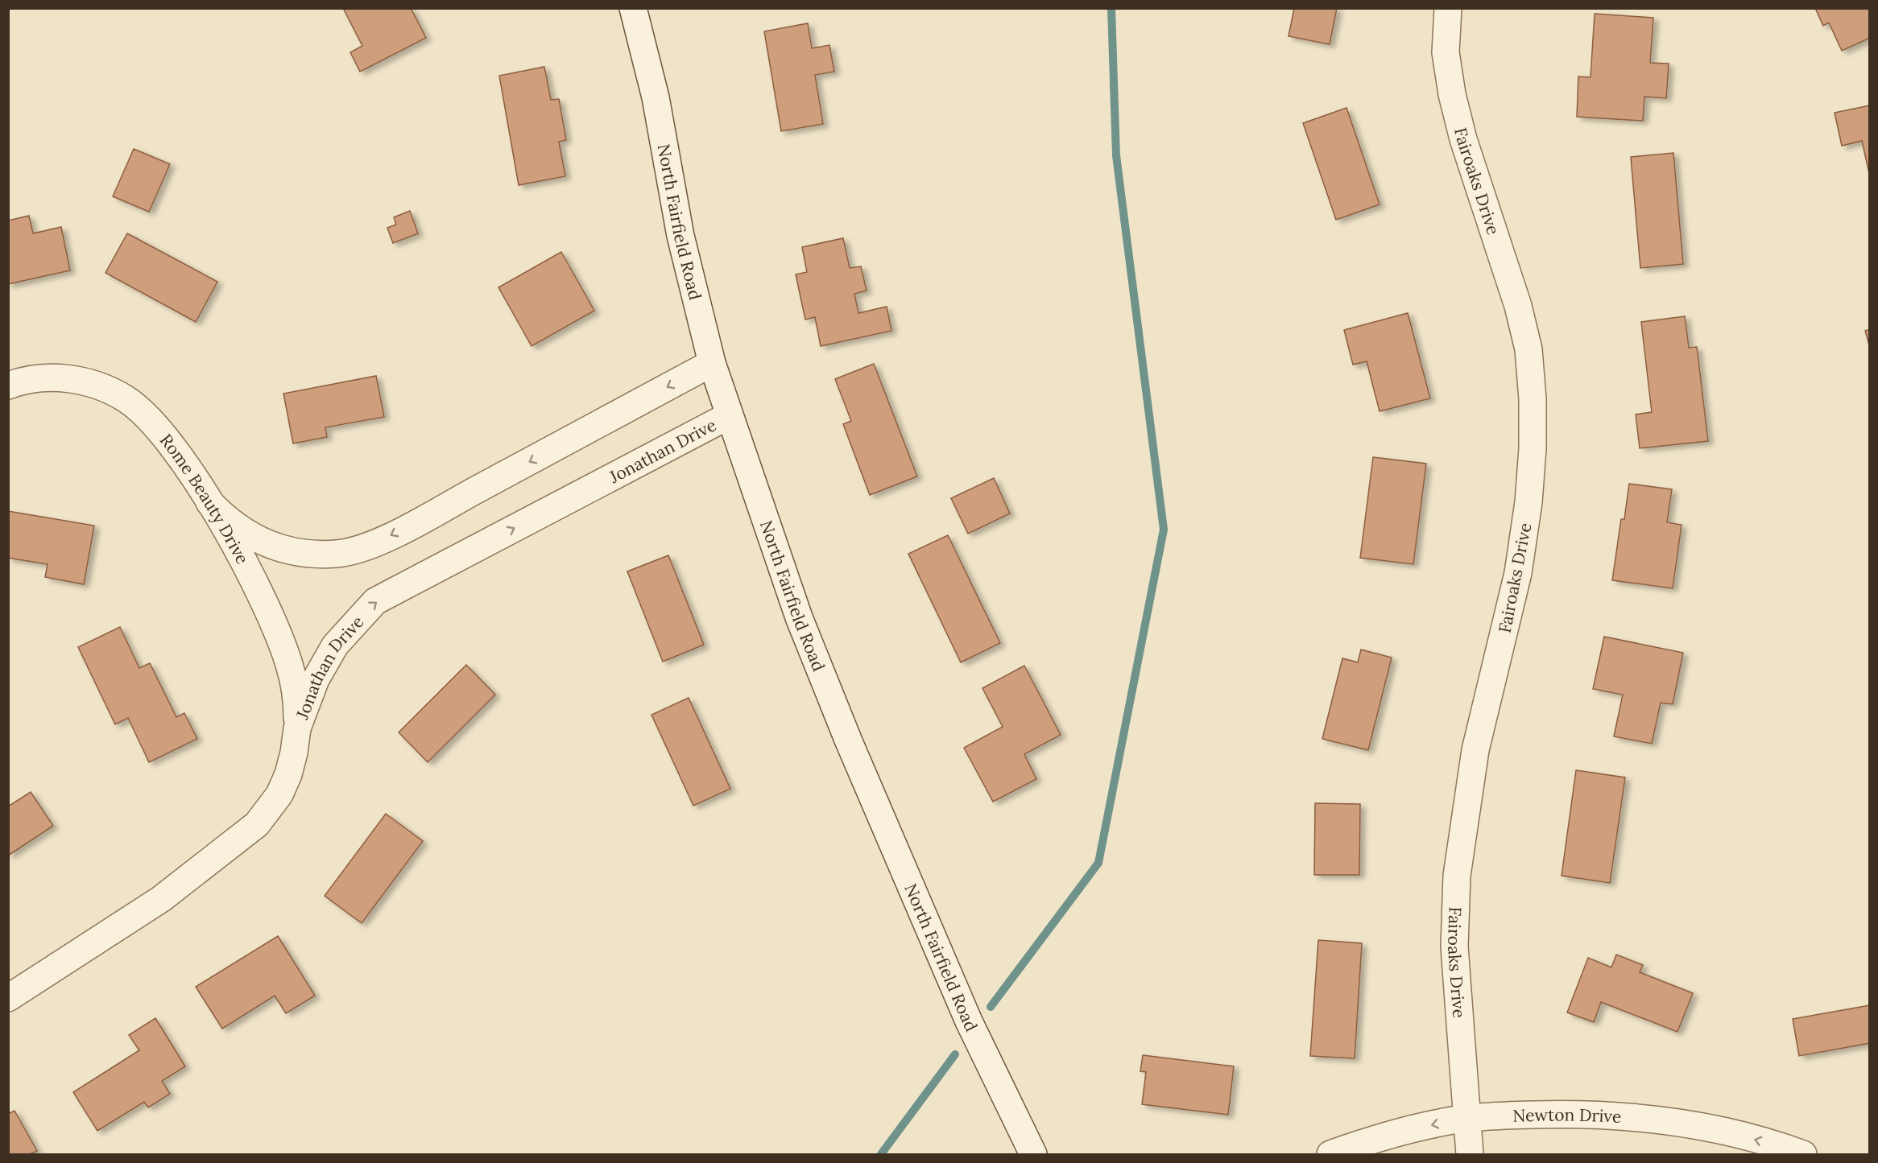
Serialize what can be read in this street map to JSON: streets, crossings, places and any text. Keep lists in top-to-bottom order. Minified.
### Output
{"streets":{"street":["Fairoaks Drive","North Fairfield Road","Jonathan Drive","Rome Beauty Drive","Newton Drive"]},"crossings":[["Fairoaks Drive","Newton Drive"],["North Fairfield Road","Jonathan Drive"],["Jonathan Drive","Rome Beauty Drive"]],"one_way":["Jonathan Drive","Newton Drive"]}
